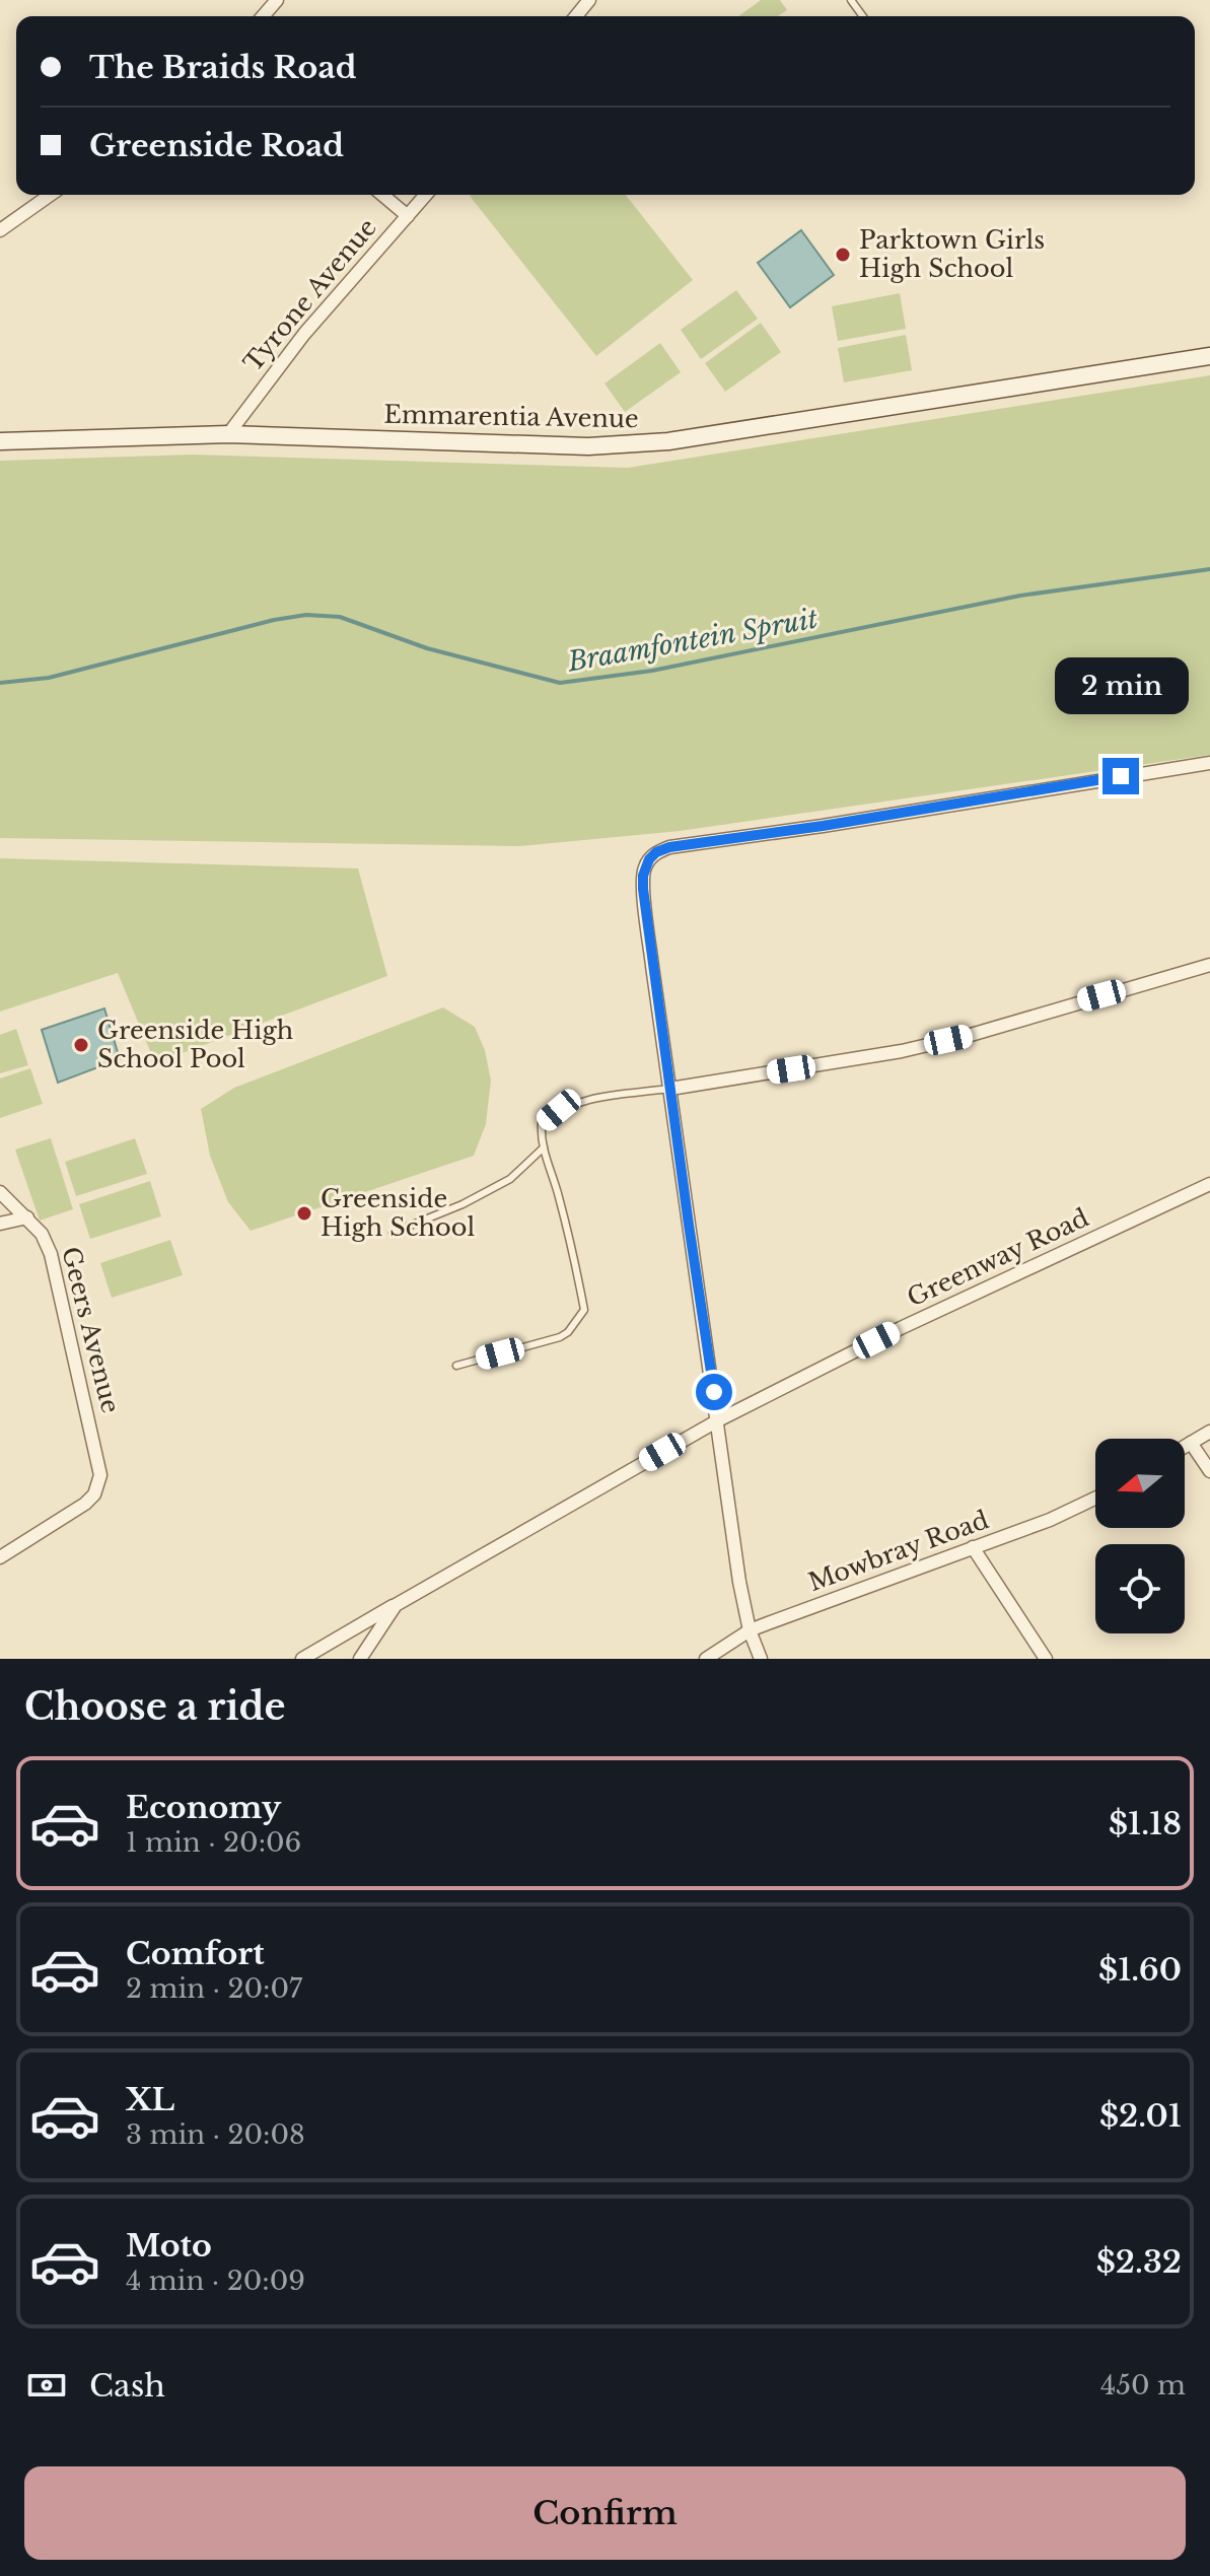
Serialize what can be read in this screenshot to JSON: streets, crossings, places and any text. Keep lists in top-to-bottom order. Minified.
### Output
{"streets":{"street":["Tyrone Avenue","Emmarentia Avenue","Greenway Road","Geers Avenue","Mowbray Road"]},"crossings":[["Tyrone Avenue","Emmarentia Avenue"]],"water":["Braamfontein Spruit"],"places":["Parktown Girls High School","Greenside High School Pool","Greenside High School"],"north":"left","page":{"banner":["The Braids Road","Greenside Road"],"bubble":"2 min","heading":"Choose a ride","list":[{"name":"Economy","note":"1 min · 20:06","value":"$1.18"},{"name":"Comfort","note":"2 min · 20:07","value":"$1.60"},{"name":"XL","note":"3 min · 20:08","value":"$2.01"},{"name":"Moto","note":"4 min · 20:09","value":"$2.32"}],"pay":["Cash","450 m"],"buttons":"Confirm"}}
